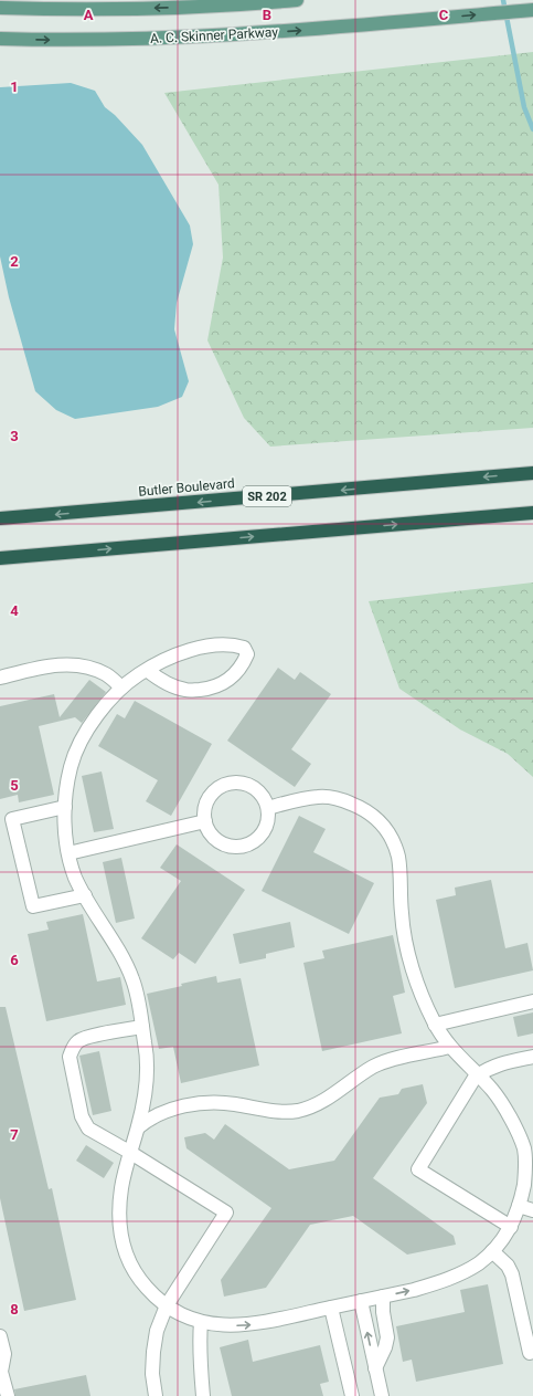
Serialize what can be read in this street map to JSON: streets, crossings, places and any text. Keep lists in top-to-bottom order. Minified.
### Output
{"streets":{"highway":["Butler Boulevard","SR 202"],"main road":["A. C. Skinner Parkway"]},"grid":{"columns":["A","B","C"],"rows":["1","2","3","4","5","6","7","8"]}}
